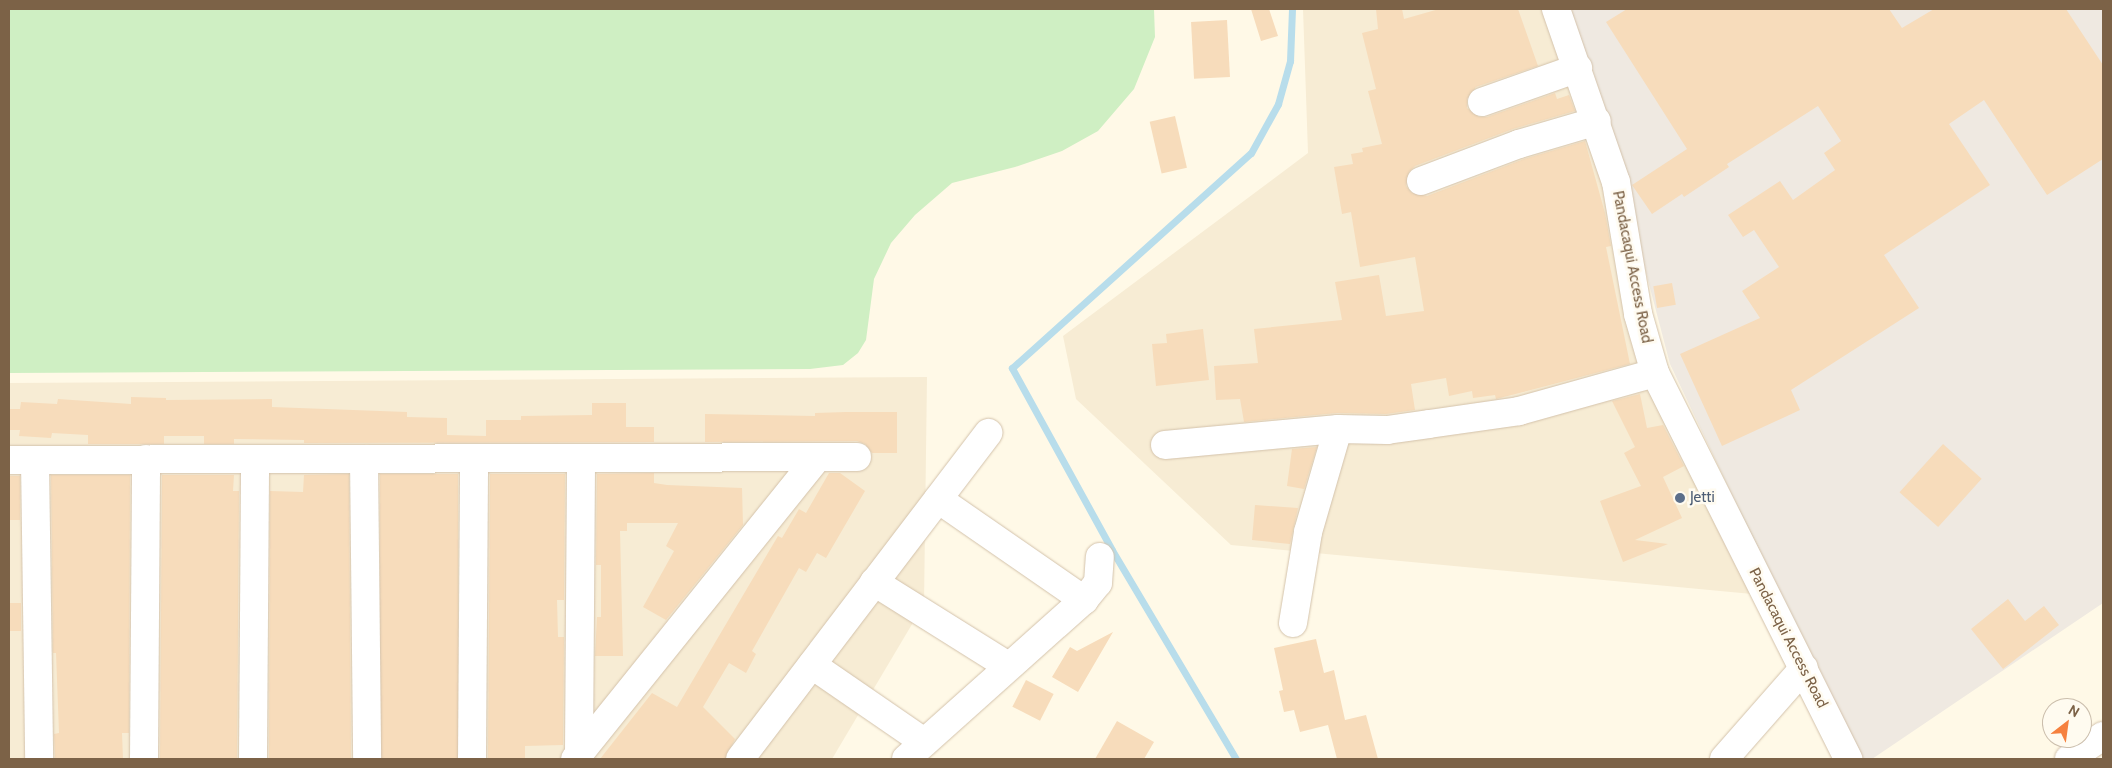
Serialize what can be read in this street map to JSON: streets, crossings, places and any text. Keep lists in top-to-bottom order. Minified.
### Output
{"streets":{"street":["Pandacaqui Access Road"]},"places":["Jetti"],"north":"top right"}
